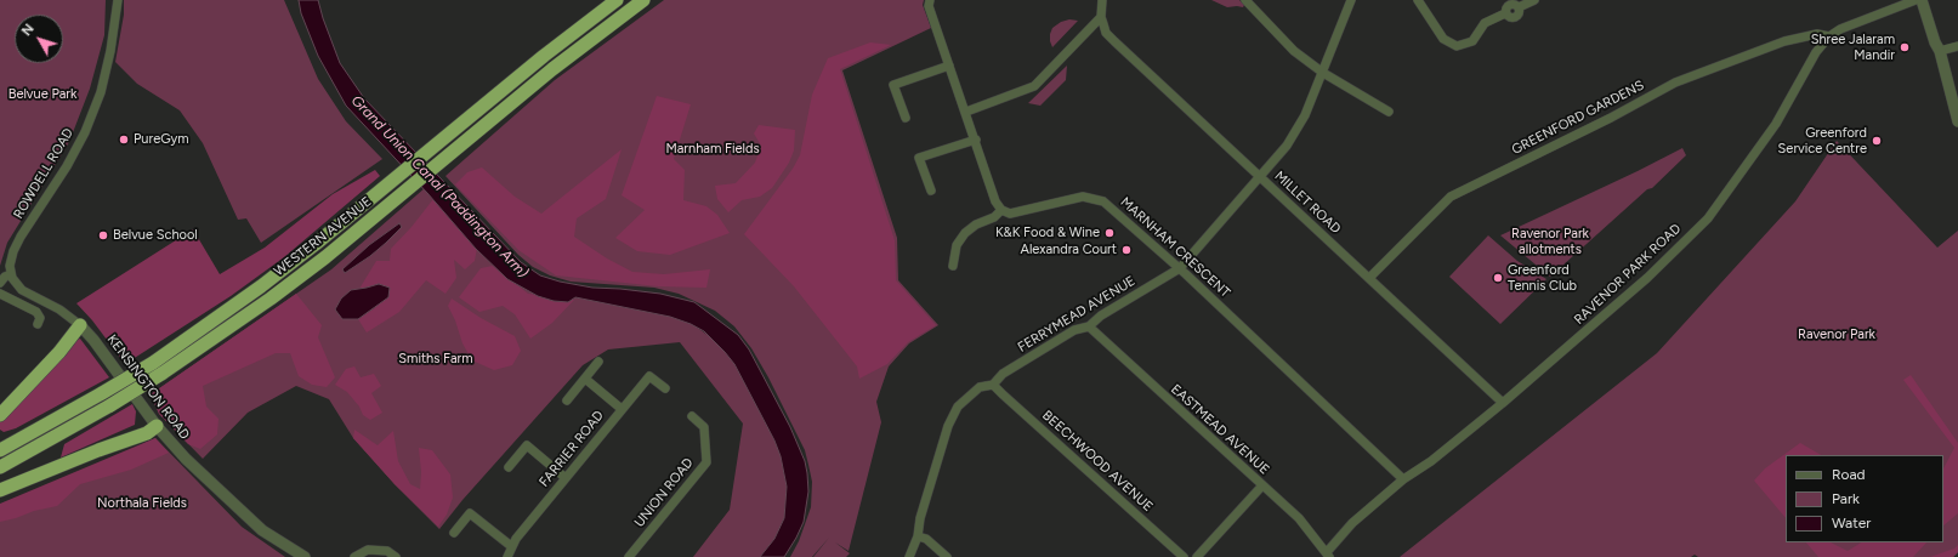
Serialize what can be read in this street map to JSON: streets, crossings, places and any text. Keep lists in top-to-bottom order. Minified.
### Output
{"streets":{"highway":["WESTERN AVENUE"],"street":["GREENFORD GARDENS","ROWDELL ROAD","MILLET ROAD","MARNHAM CRESCENT","RAVENOR PARK ROAD","FERRYMEAD AVENUE","KENSINGTON ROAD","EASTMEAD AVENUE","FARRIER ROAD","BEECHWOOD AVENUE","UNION ROAD"]},"crossings":[["GREENFORD GARDENS","MILLET ROAD"],["GREENFORD GARDENS","RAVENOR PARK ROAD"],["ROWDELL ROAD","KENSINGTON ROAD"],["MILLET ROAD","RAVENOR PARK ROAD"],["MILLET ROAD","FERRYMEAD AVENUE"],["MARNHAM CRESCENT","RAVENOR PARK ROAD"],["MARNHAM CRESCENT","FERRYMEAD AVENUE"],["RAVENOR PARK ROAD","EASTMEAD AVENUE"],["FERRYMEAD AVENUE","EASTMEAD AVENUE"],["FERRYMEAD AVENUE","BEECHWOOD AVENUE"]],"water":["Grand Union Canal (Paddington Arm)"],"parks":["Belvue Park","Marnham Fields","Ravenor Park allotments","Ravenor Park","Smiths Farm","Northala Fields"],"places":["Shree Jalaram Mandir","PureGym","Greenford Service Centre","K&K Food & Wine","Belvue School","Alexandra Court","Greenford Tennis Club"],"legend":["Road","Park","Water"],"north":"top left"}
